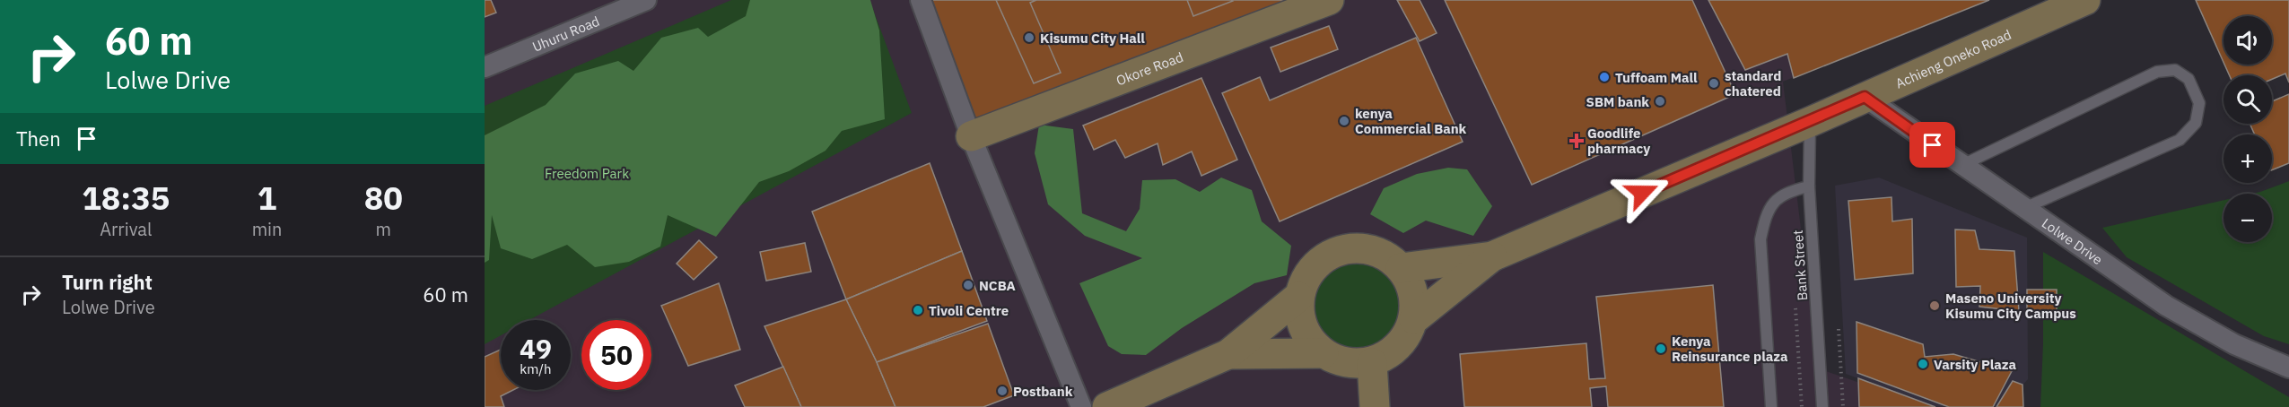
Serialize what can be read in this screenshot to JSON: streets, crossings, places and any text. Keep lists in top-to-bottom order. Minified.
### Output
{"streets":{"main road":["Achieng Oneko Road","Okore Road"],"street":["Uhuru Road","Lolwe Drive"],"lane":["Bank Street"]},"crossings":[["Achieng Oneko Road","Lolwe Drive"],["Achieng Oneko Road","Bank Street"]],"parks":["Freedom Park"],"places":{"other":["Kisumu City Hall","Tuffoam Mall","standard chatered","SBM bank","kenya Commercial Bank","NCBA","Maseno University Kisumu City Campus","Tivoli Centre","Kenya Reinsurance plaza","Varsity Plaza","Postbank"],"health":["Goodlife pharmacy"]},"page":{"turn":["60 m","Lolwe Drive"],"map_buttons":["+","−"],"then":"Then","eta":["18:35","Arrival","1","min","80","m"],"list":[{"name":"Turn right","note":"Lolwe Drive","value":"60 m"}],"speed":"49 km/h","limit":"50"}}
